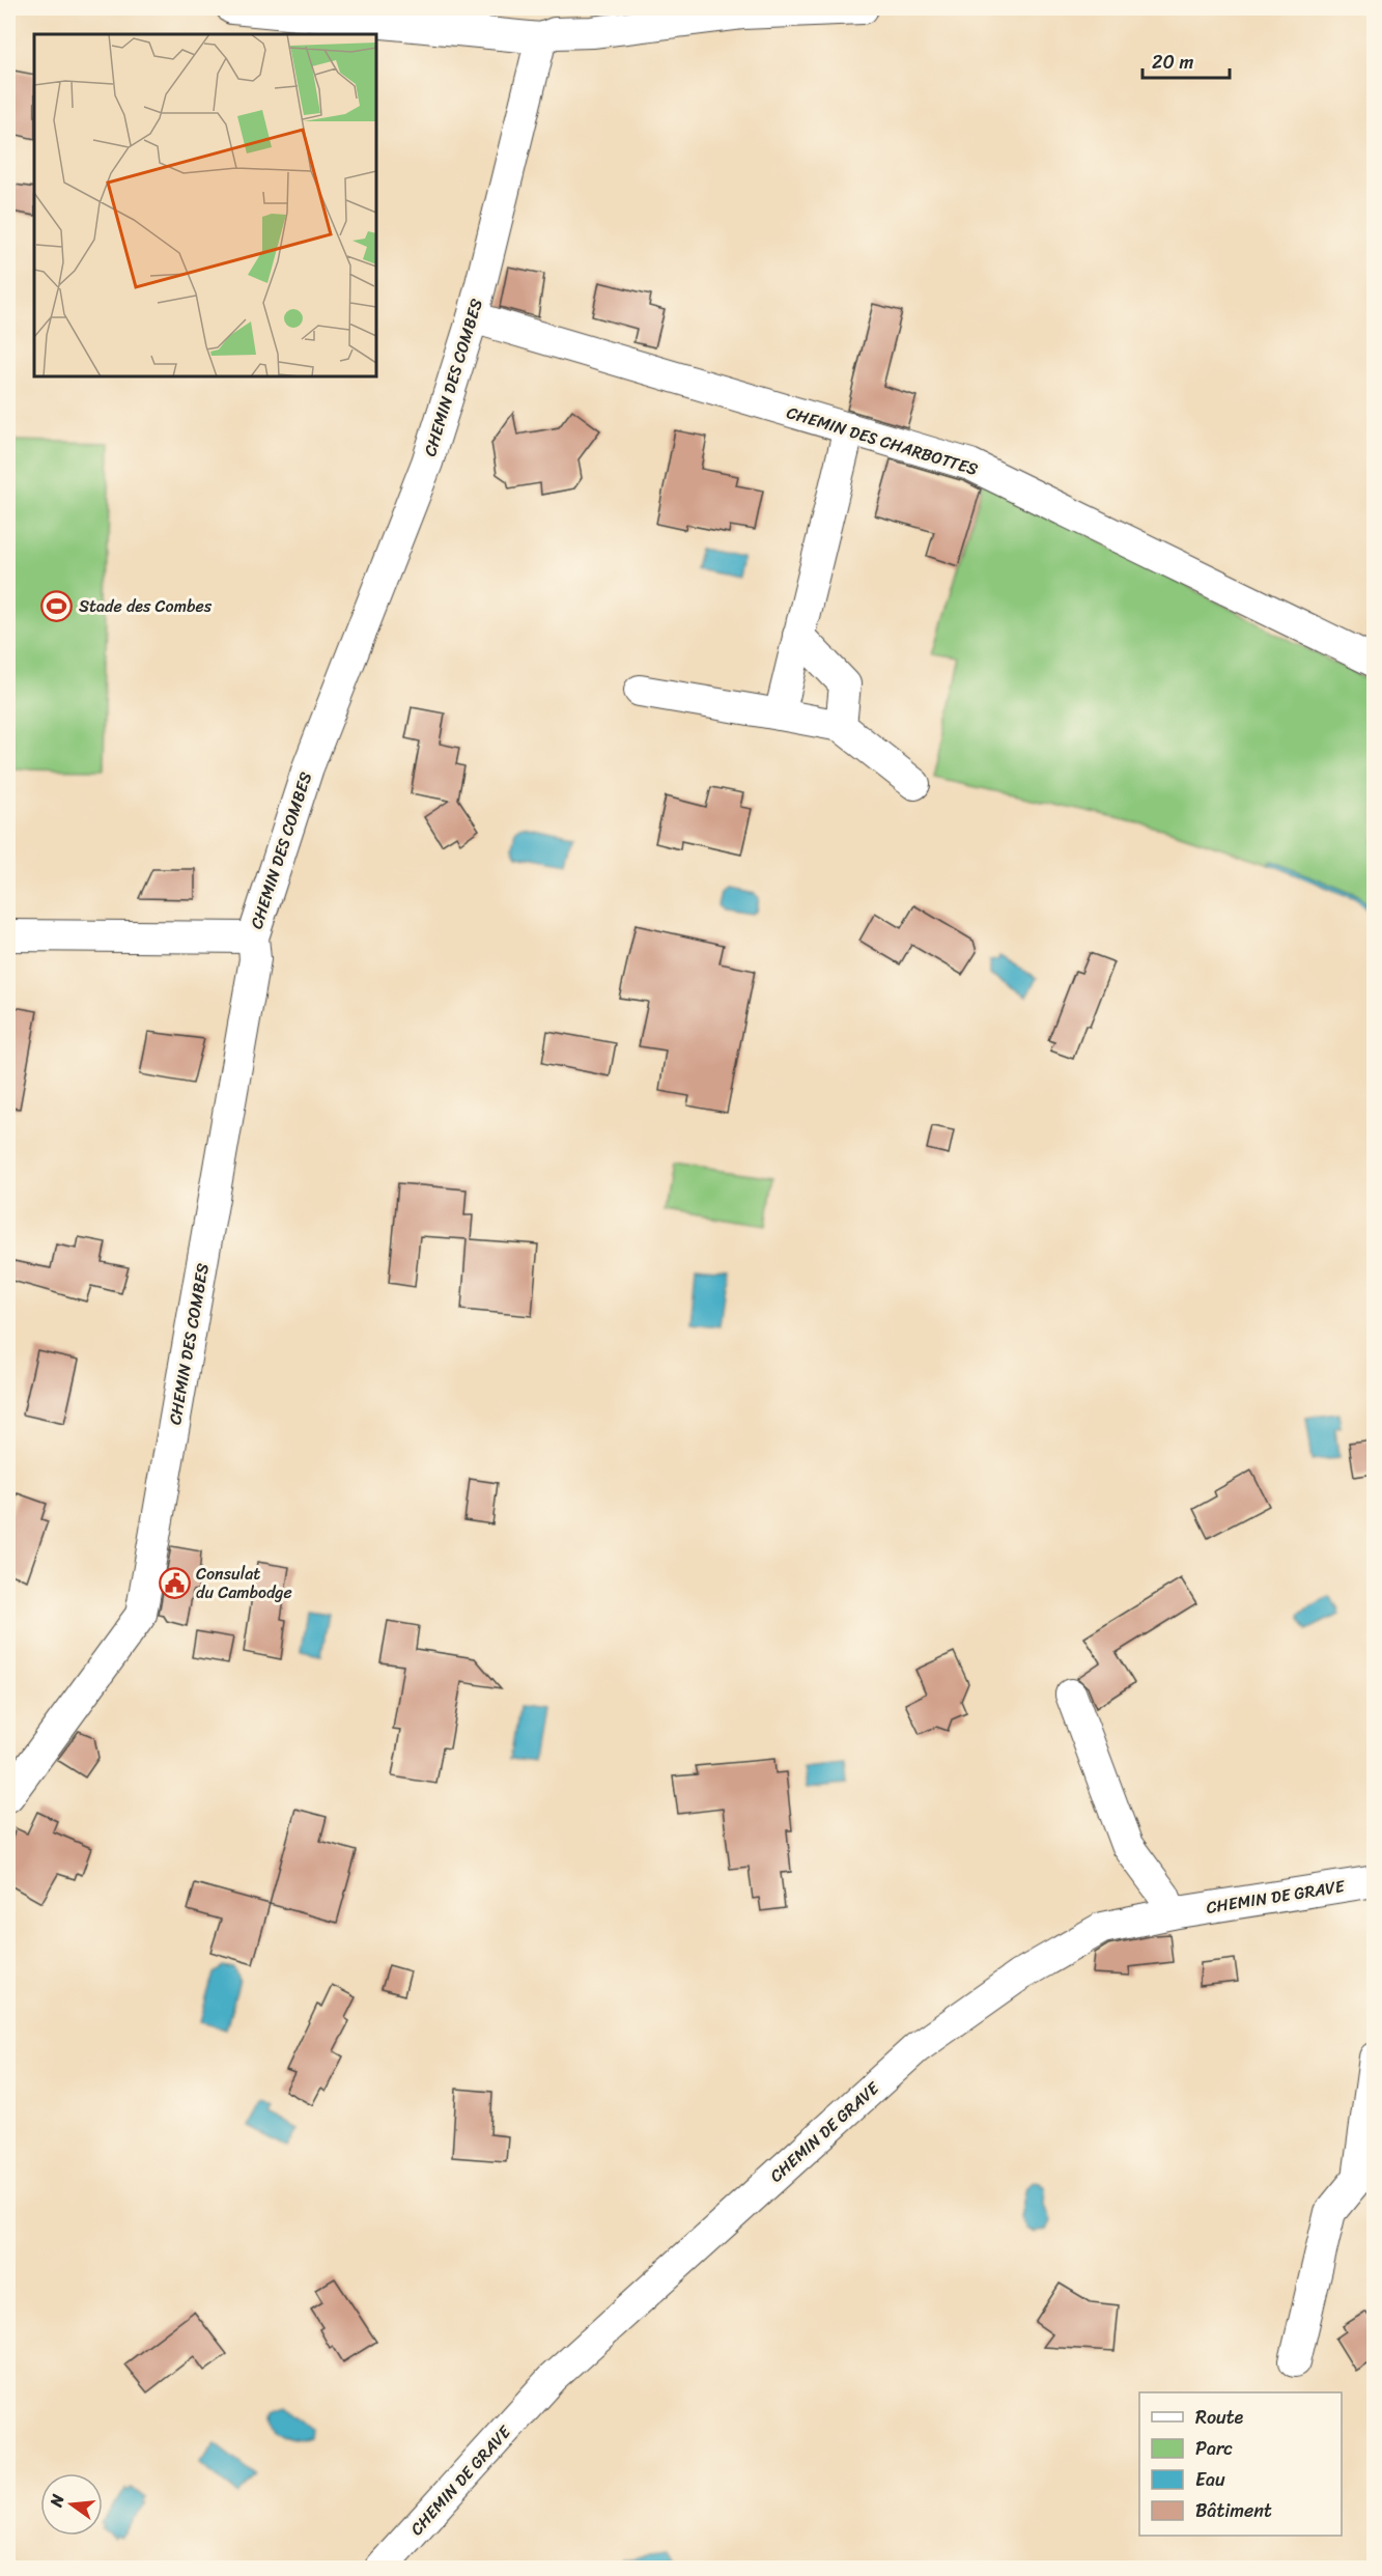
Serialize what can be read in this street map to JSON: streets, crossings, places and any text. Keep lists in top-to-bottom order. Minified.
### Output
{"streets":{"street":["CHEMIN DES COMBES","CHEMIN DES CHARBOTTES","CHEMIN DE GRAVE"]},"crossings":[["CHEMIN DES COMBES","CHEMIN DES CHARBOTTES"]],"places":{"sports":["Stade des Combes"],"public building":["Consulat du Cambodge"]},"legend":["Route","Parc","Eau","Bâtiment"],"scale_bar":"20 m","north":"left"}
